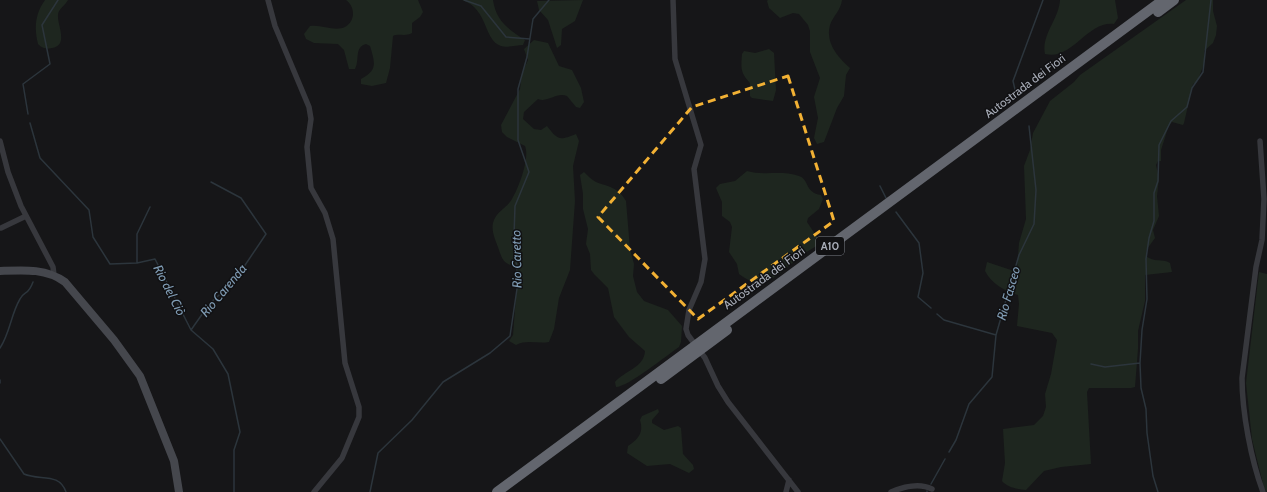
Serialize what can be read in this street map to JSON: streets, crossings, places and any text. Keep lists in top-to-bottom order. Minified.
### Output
{"streets":{"highway":["Autostrada dei Fiori","A10"]},"water":["Rio Caretto","Rio del Ciò","Rio Carenda","Rio Fasceo"]}
